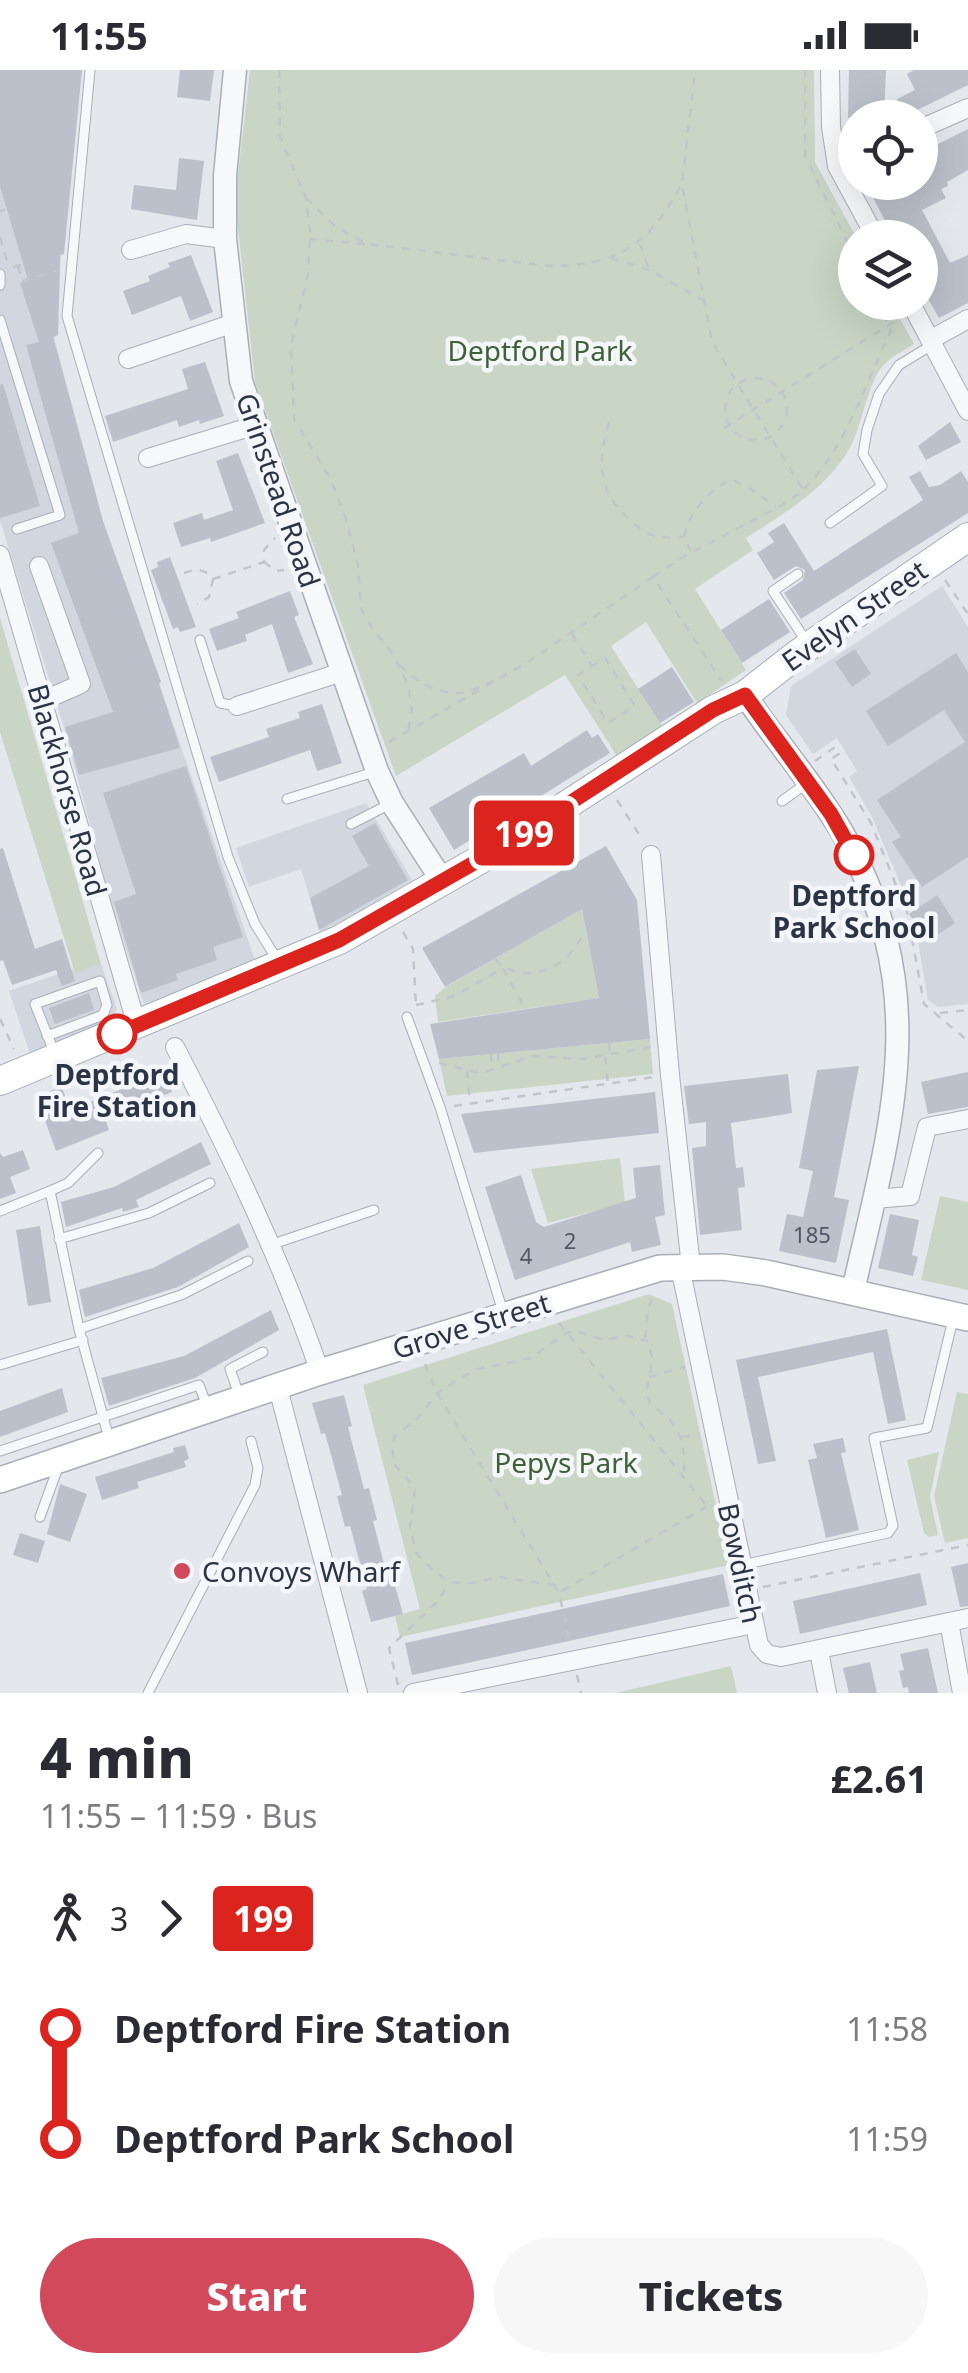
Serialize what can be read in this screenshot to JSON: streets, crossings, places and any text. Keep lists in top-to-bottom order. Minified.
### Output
{"streets":{"main road":["Evelyn Street","Grove Street"],"street":["Grinstead Road","Blackhorse Road","Bowditch"]},"crossings":[["Grinstead Road","Evelyn Street"],["Evelyn Street","Blackhorse Road"],["Grove Street","Bowditch"]],"parks":["Deptford Park","Pepys Park"],"places":["Deptford Park School","Deptford Fire Station","Convoys Wharf"],"lines":["bus line 199"],"house_numbers":["185","2","4"],"page":{"status":"11:55","on_map":"199","heading":["4 min","11:55 – 11:59 · Bus","£2.61"],"legs":["3","199"],"list":[{"name":"Deptford Fire Station","value":"11:58"},{"name":"Deptford Park School","value":"11:59"}],"buttons":["Start","Tickets"]}}
